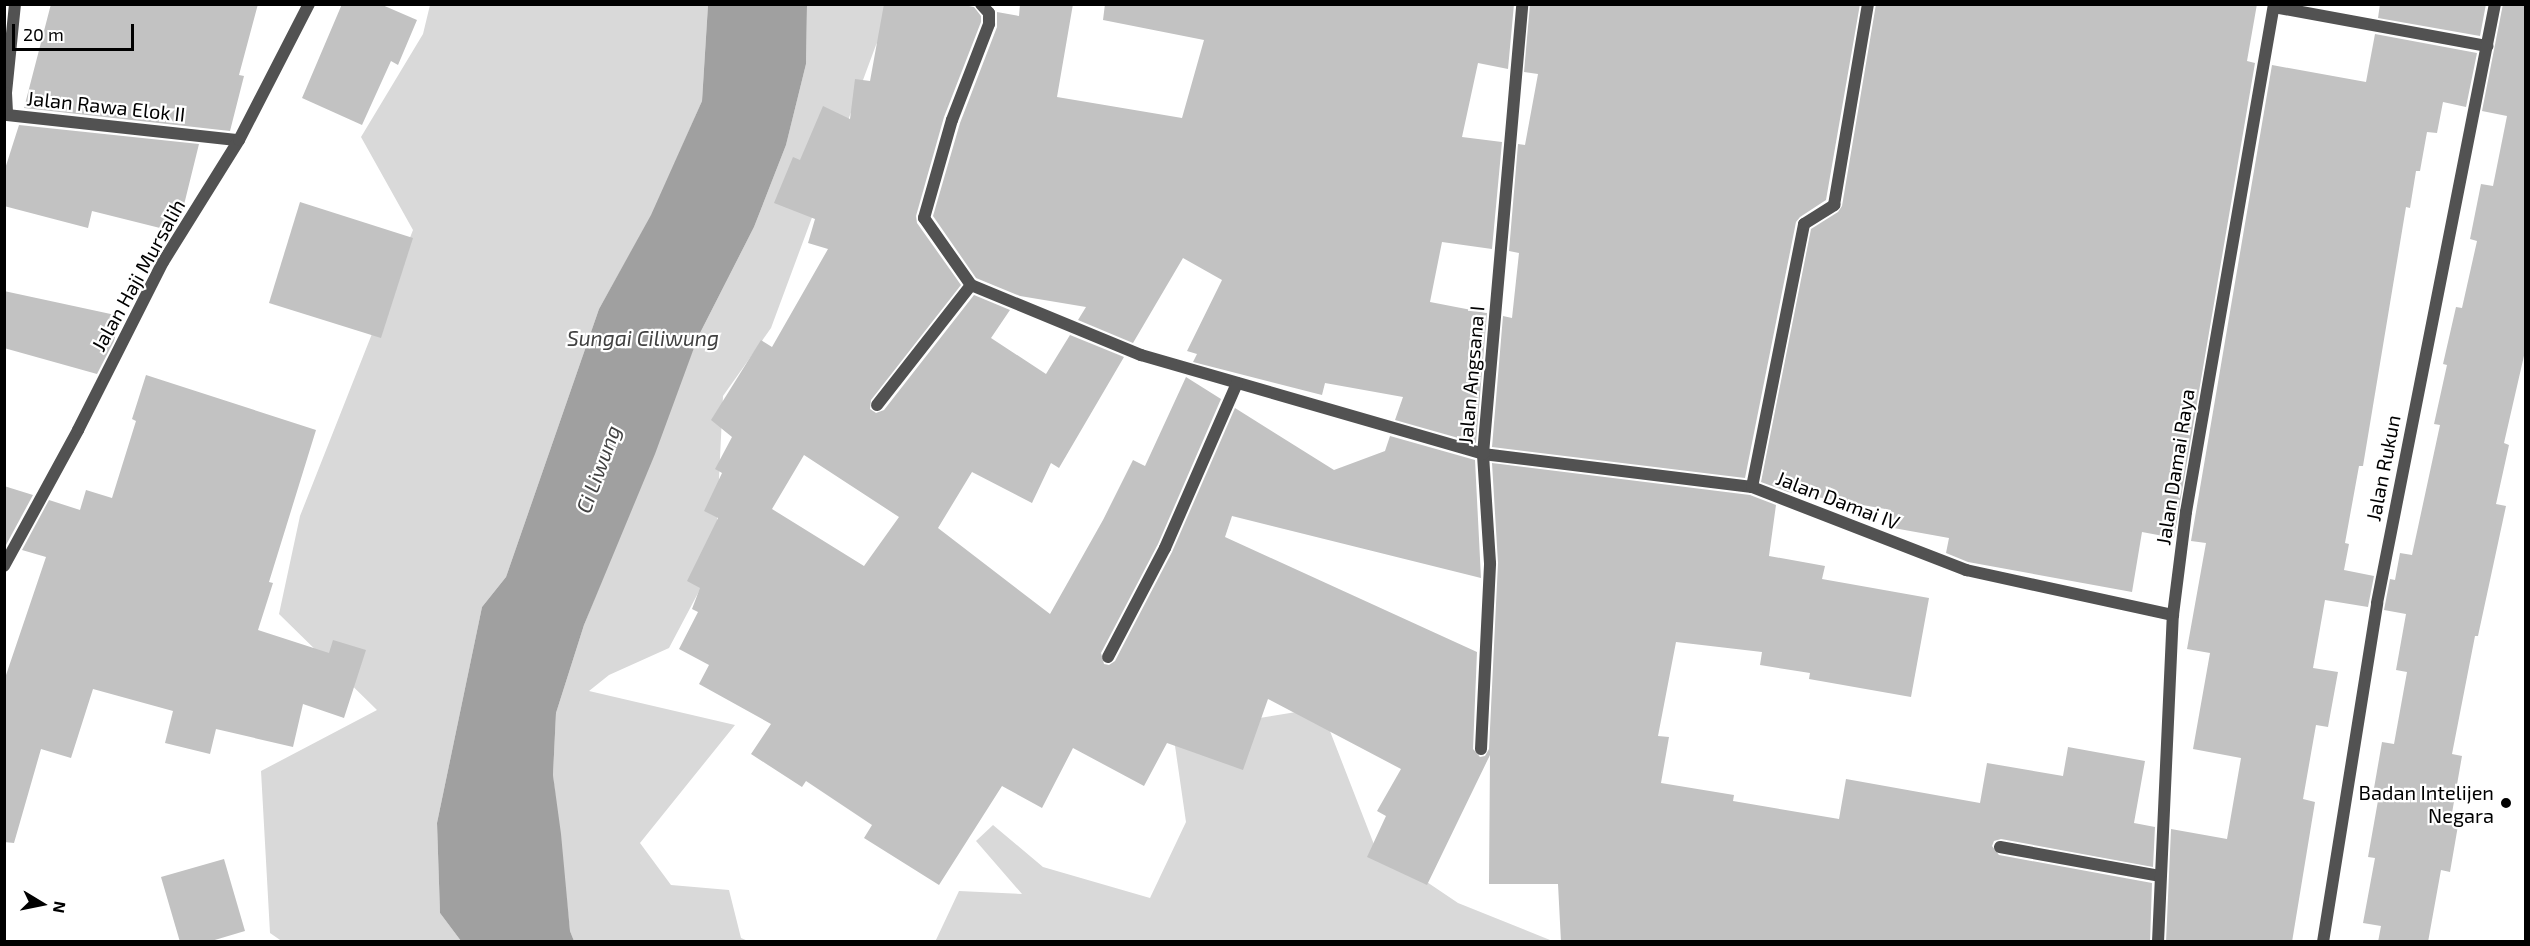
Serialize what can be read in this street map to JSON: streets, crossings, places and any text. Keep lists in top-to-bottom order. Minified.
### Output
{"streets":{"street":["Jalan Rawa Elok II","Jalan Haji Mursalih","Jalan Angsana I","Jalan Damai Raya","Jalan Rukun","Jalan Damai IV"]},"crossings":[["Jalan Rawa Elok II","Jalan Haji Mursalih"],["Jalan Angsana I","Jalan Damai IV"],["Jalan Damai Raya","Jalan Damai IV"]],"water":["Sungai Ciliwung","Ci Liwung"],"places":["Badan Intelijen Negara"],"scale_bar":"20 m","north":"right"}
